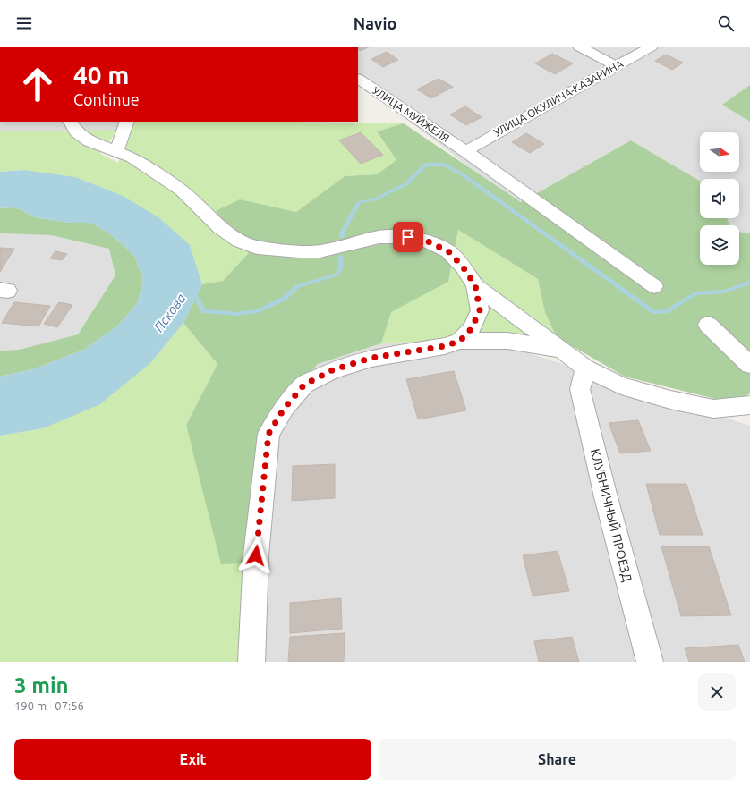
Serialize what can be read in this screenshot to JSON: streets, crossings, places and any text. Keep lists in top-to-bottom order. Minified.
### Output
{"streets":{"street":["УЛИЦА ОКУЛИЧА-КАЗАРИНА","УЛИЦА МУЙЖЕЛЯ","КЛУБНИЧНЫЙ ПРОЕЗД"]},"crossings":[["УЛИЦА ОКУЛИЧА-КАЗАРИНА","УЛИЦА МУЙЖЕЛЯ"]],"water":["Пскова"],"north":"right","page":{"header":"Navio","turn":["40 m","Continue"],"heading":["3 min","190 m · 07:56"],"buttons":["Exit","Share"]}}
